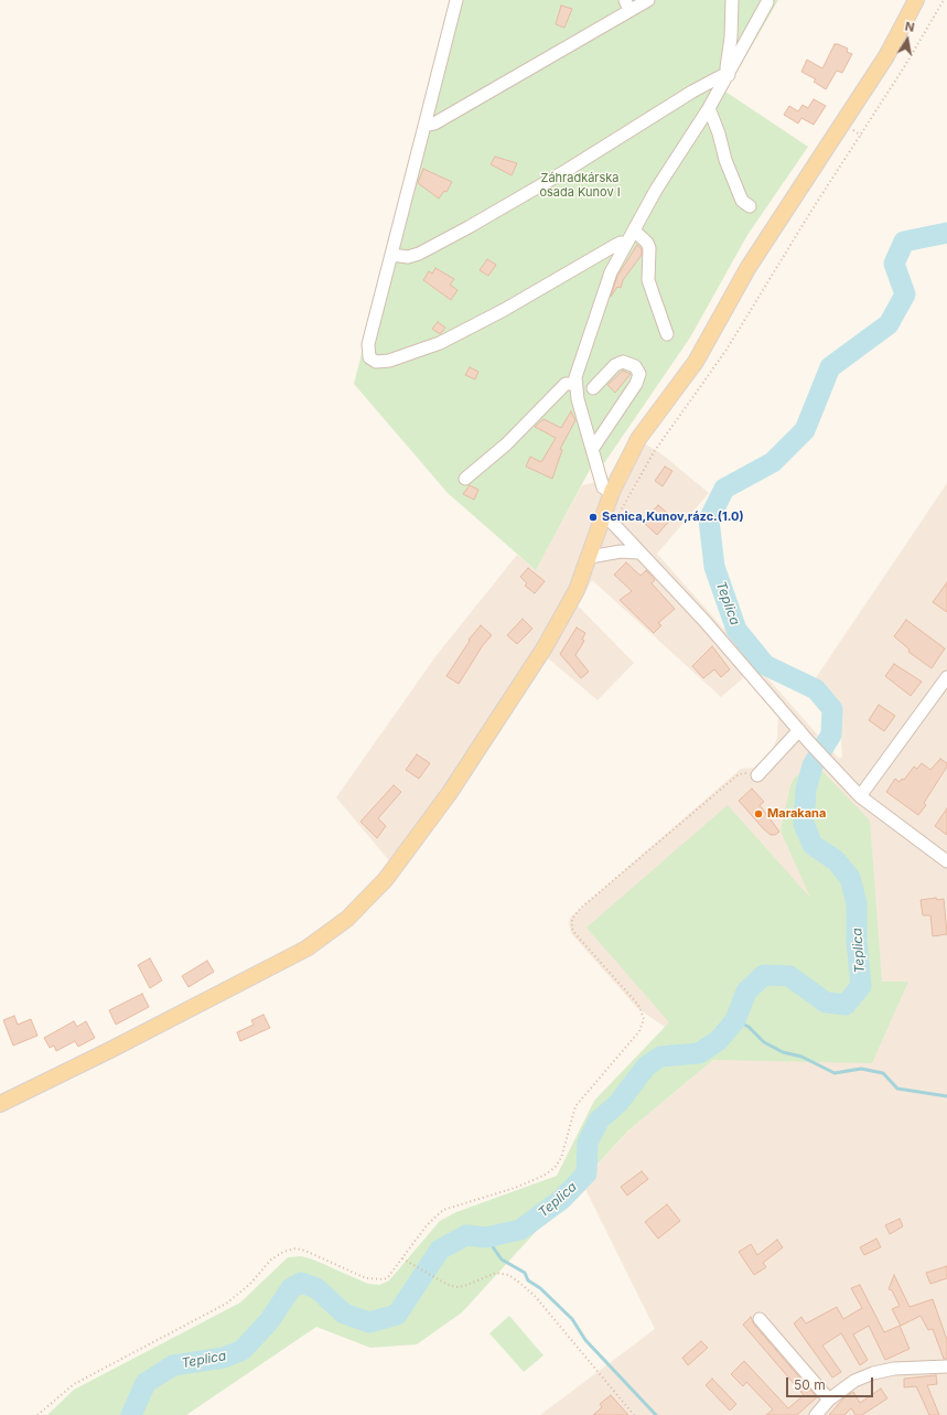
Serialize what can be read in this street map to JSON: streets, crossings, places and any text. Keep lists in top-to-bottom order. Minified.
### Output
{"water":["Teplica"],"parks":["Záhradkárska osada Kunov I"],"places":["Senica,Kunov,rázc.(1.0)","Marakana"],"scale_bar":"50 m","north":"top"}
